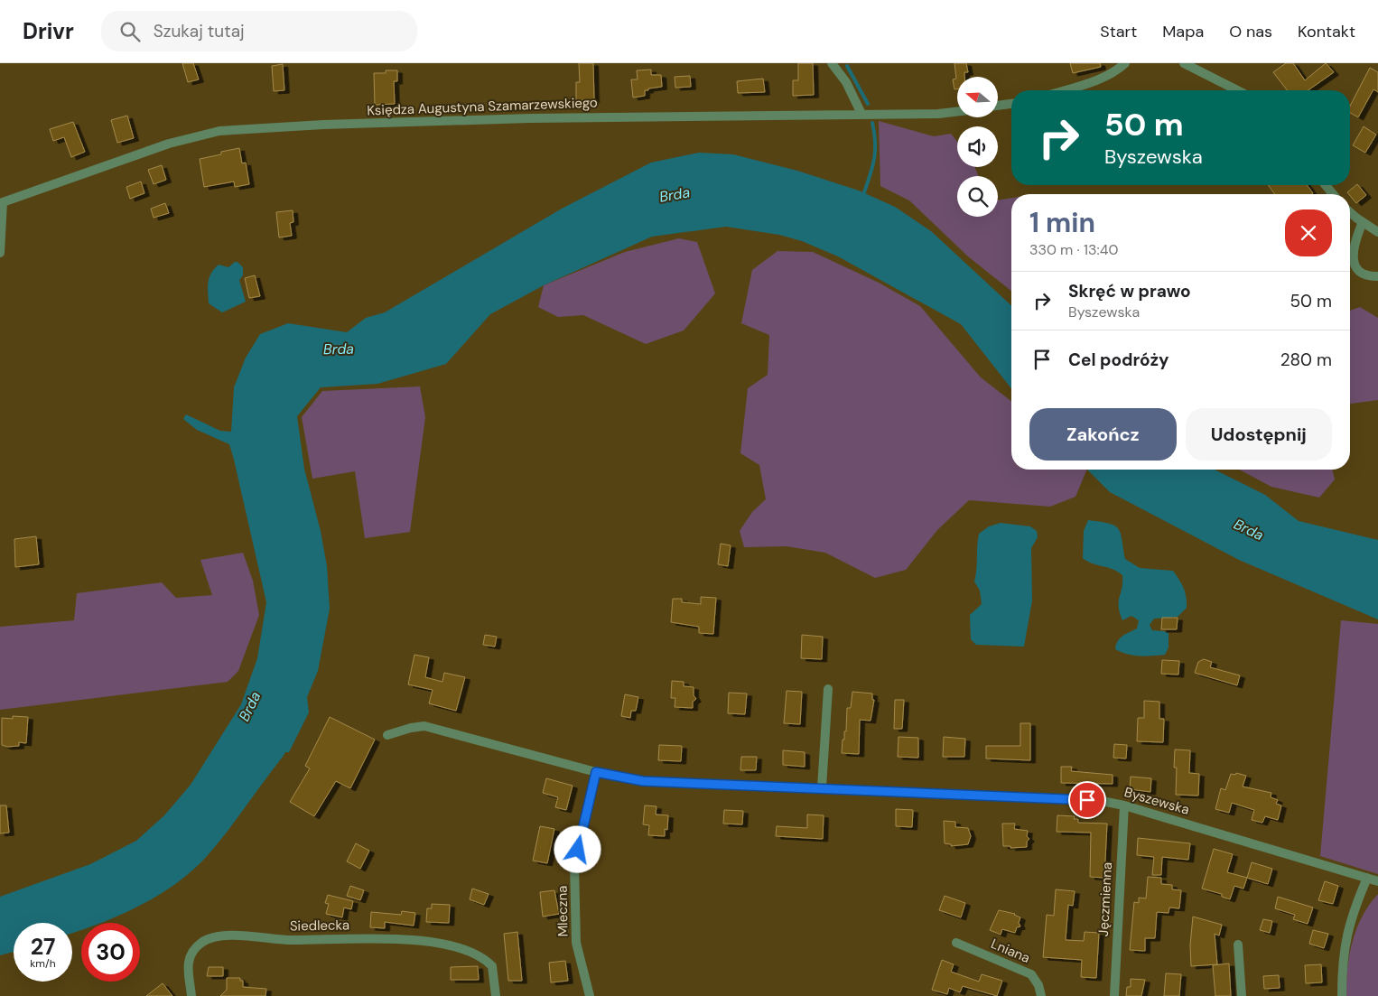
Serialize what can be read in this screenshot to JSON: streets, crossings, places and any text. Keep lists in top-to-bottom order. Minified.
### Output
{"streets":{"street":["Księdza Augustyna Szamarzewskiego","Byszewska","Jęczmienna","Mleczna","Siedlecka","Lniana"]},"crossings":[["Byszewska","Jęczmienna"],["Byszewska","Mleczna"]],"water":["Brda"],"north":"left","page":{"header":"Drivr","search":"Szukaj tutaj","nav":["Start","Mapa","O nas","Kontakt"],"turn":["50 m","Byszewska"],"heading":["1 min","330 m · 13:40"],"list":[{"name":"Skręć w prawo","note":"Byszewska","value":"50 m"},{"name":"Cel podróży","value":"280 m"}],"buttons":["Zakończ","Udostępnij"],"speed":"27 km/h","limit":"30"}}
